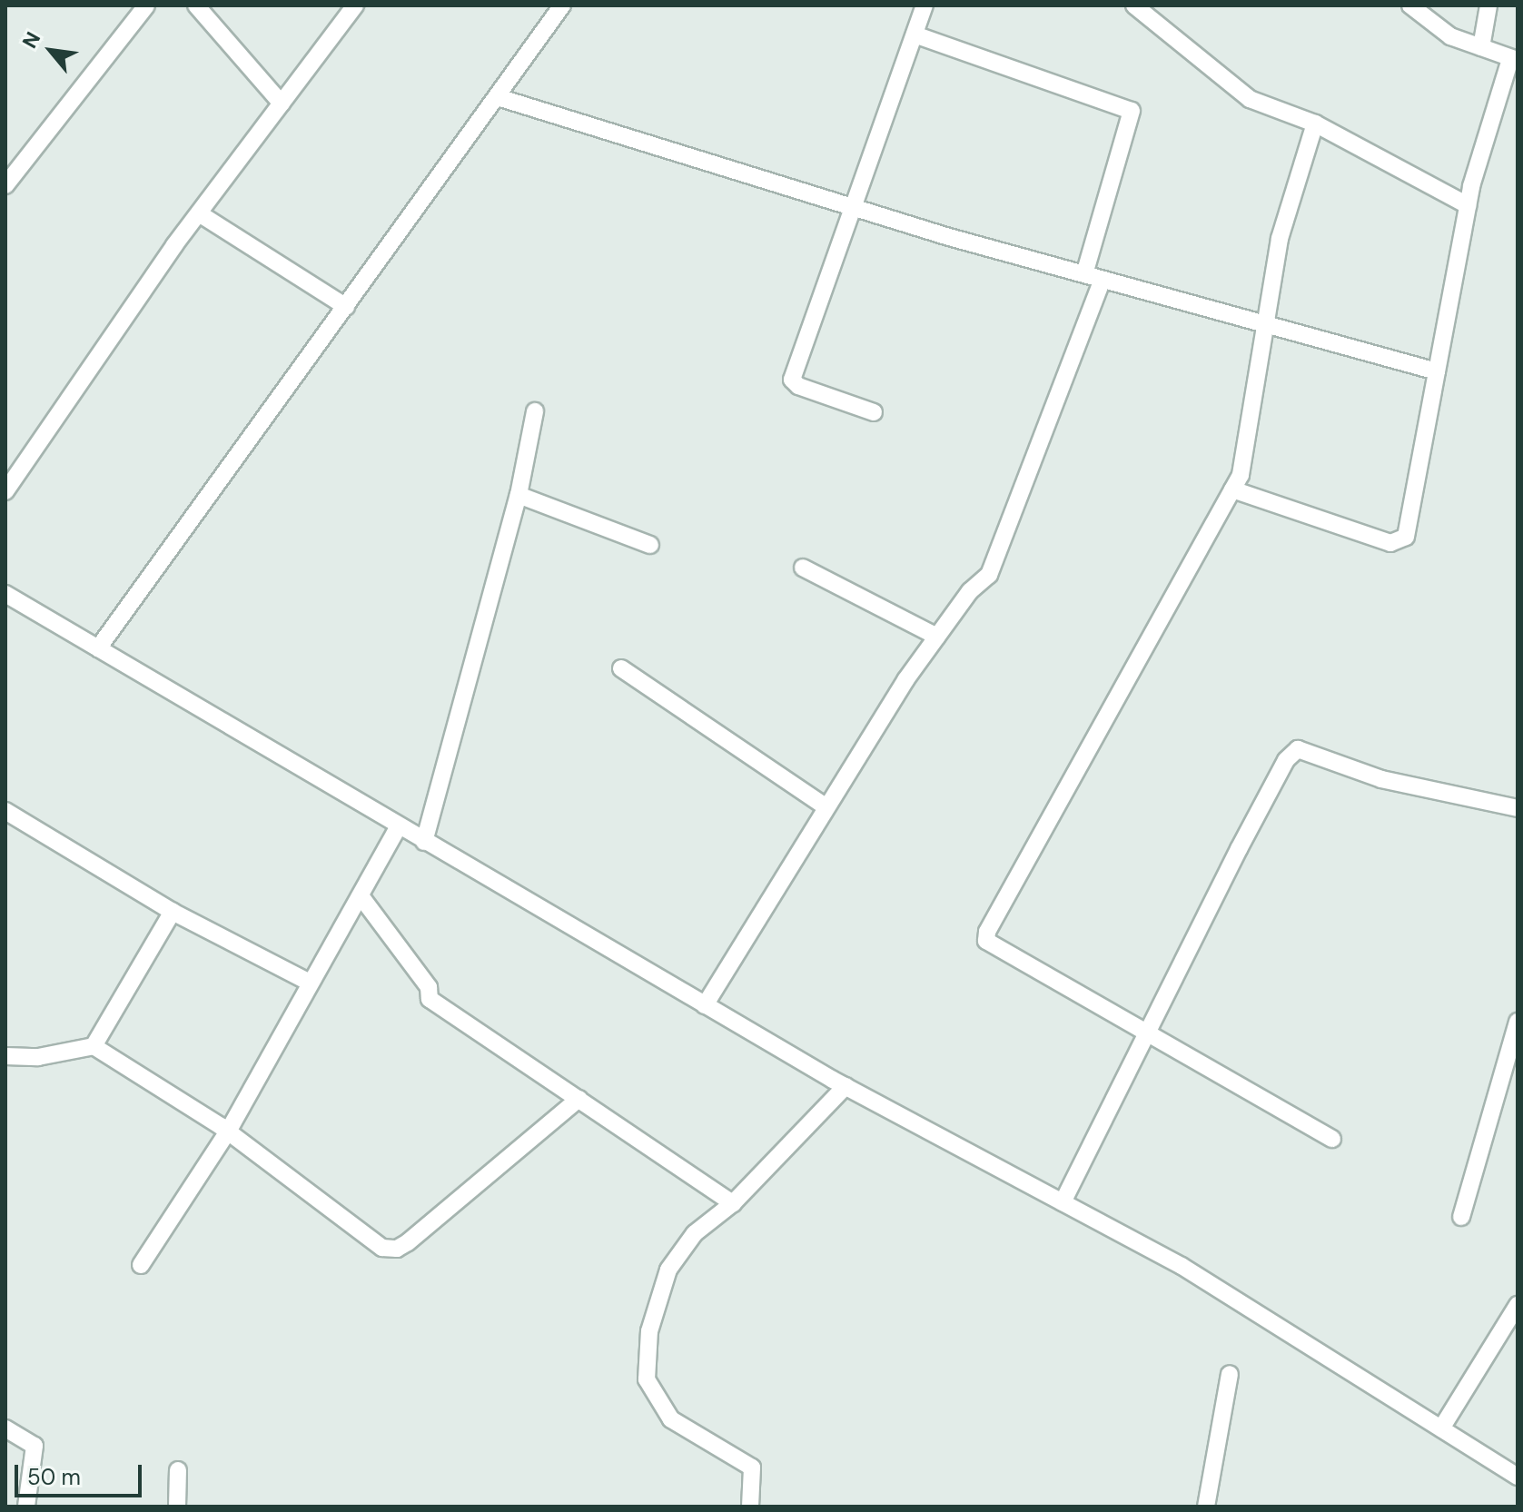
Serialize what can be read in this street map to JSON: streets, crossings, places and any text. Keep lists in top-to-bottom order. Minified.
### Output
{"scale_bar":"50 m","north":"top left"}
